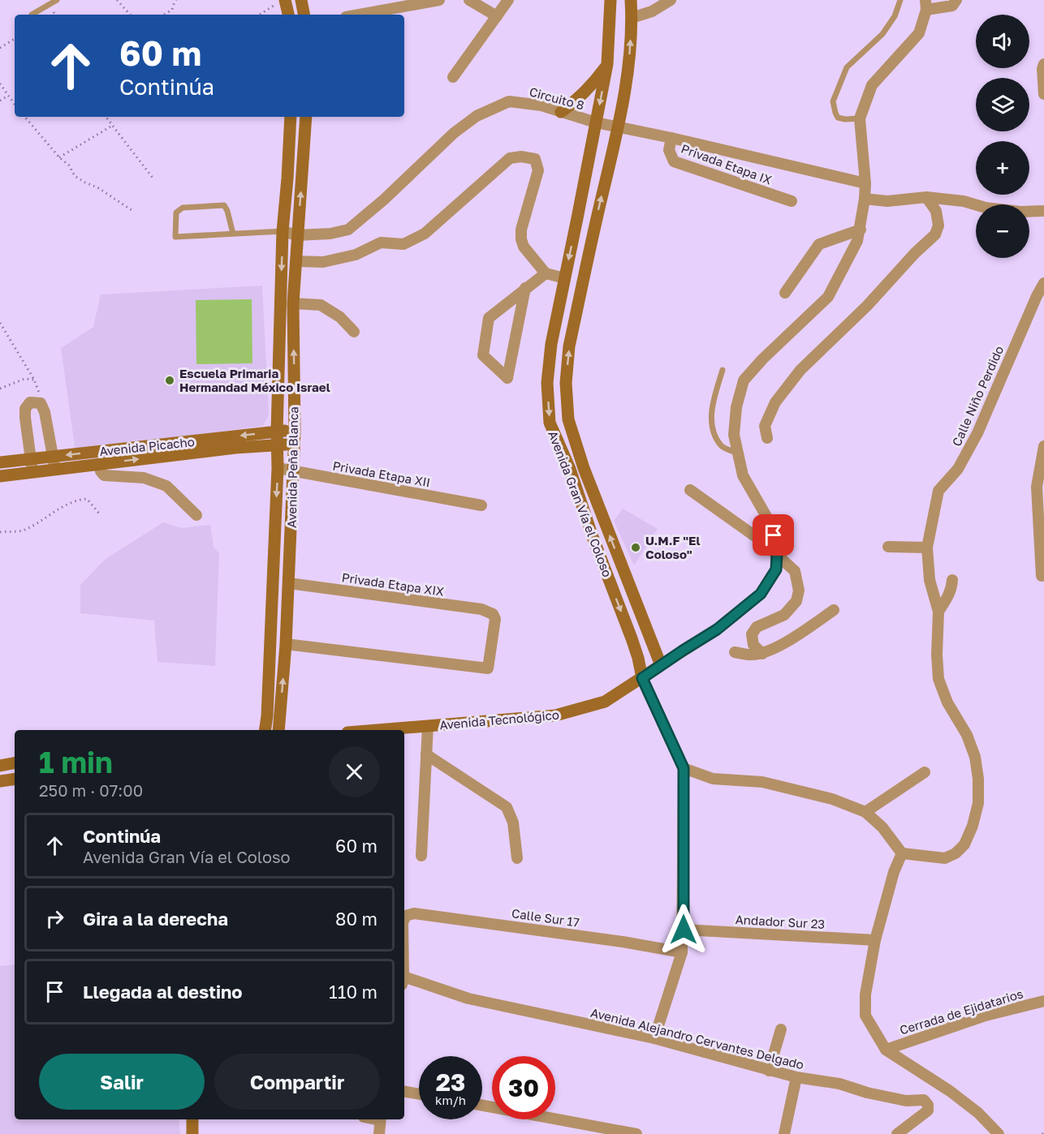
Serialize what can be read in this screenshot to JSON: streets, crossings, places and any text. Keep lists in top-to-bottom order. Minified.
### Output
{"streets":{"main road":["Avenida Picacho","Avenida Peña Blanca","Avenida Gran Vía el Coloso","Avenida Tecnológico"],"street":["Circuito 8","Privada Etapa IX","Calle Niño Perdido","Privada Etapa XII","Privada Etapa XIX","Calle Sur 17","Andador Sur 23","Cerrada de Ejidatarios","Avenida Alejandro Cervantes Delgado"]},"crossings":[["Circuito 8","Privada Etapa IX"],["Circuito 8","Avenida Peña Blanca"],["Circuito 8","Avenida Gran Vía el Coloso"],["Avenida Picacho","Avenida Peña Blanca"],["Avenida Peña Blanca","Privada Etapa XII"],["Avenida Peña Blanca","Privada Etapa XIX"],["Avenida Gran Vía el Coloso","Avenida Tecnológico"],["Avenida Gran Vía el Coloso","Calle Sur 17"],["Avenida Gran Vía el Coloso","Andador Sur 23"],["Avenida Gran Vía el Coloso","Avenida Alejandro Cervantes Delgado"]],"places":["Escuela Primaria Hermandad México Israel","U.M.F \"El Coloso\""],"page":{"map_buttons":["+","−"],"turn":["60 m","Continúa"],"heading":["1 min","250 m · 07:00"],"list":[{"name":"Continúa","note":"Avenida Gran Vía el Coloso","value":"60 m"},{"name":"Gira a la derecha","value":"80 m"},{"name":"Llegada al destino","value":"110 m"}],"buttons":["Salir","Compartir"],"speed":"23 km/h","limit":"30"}}
